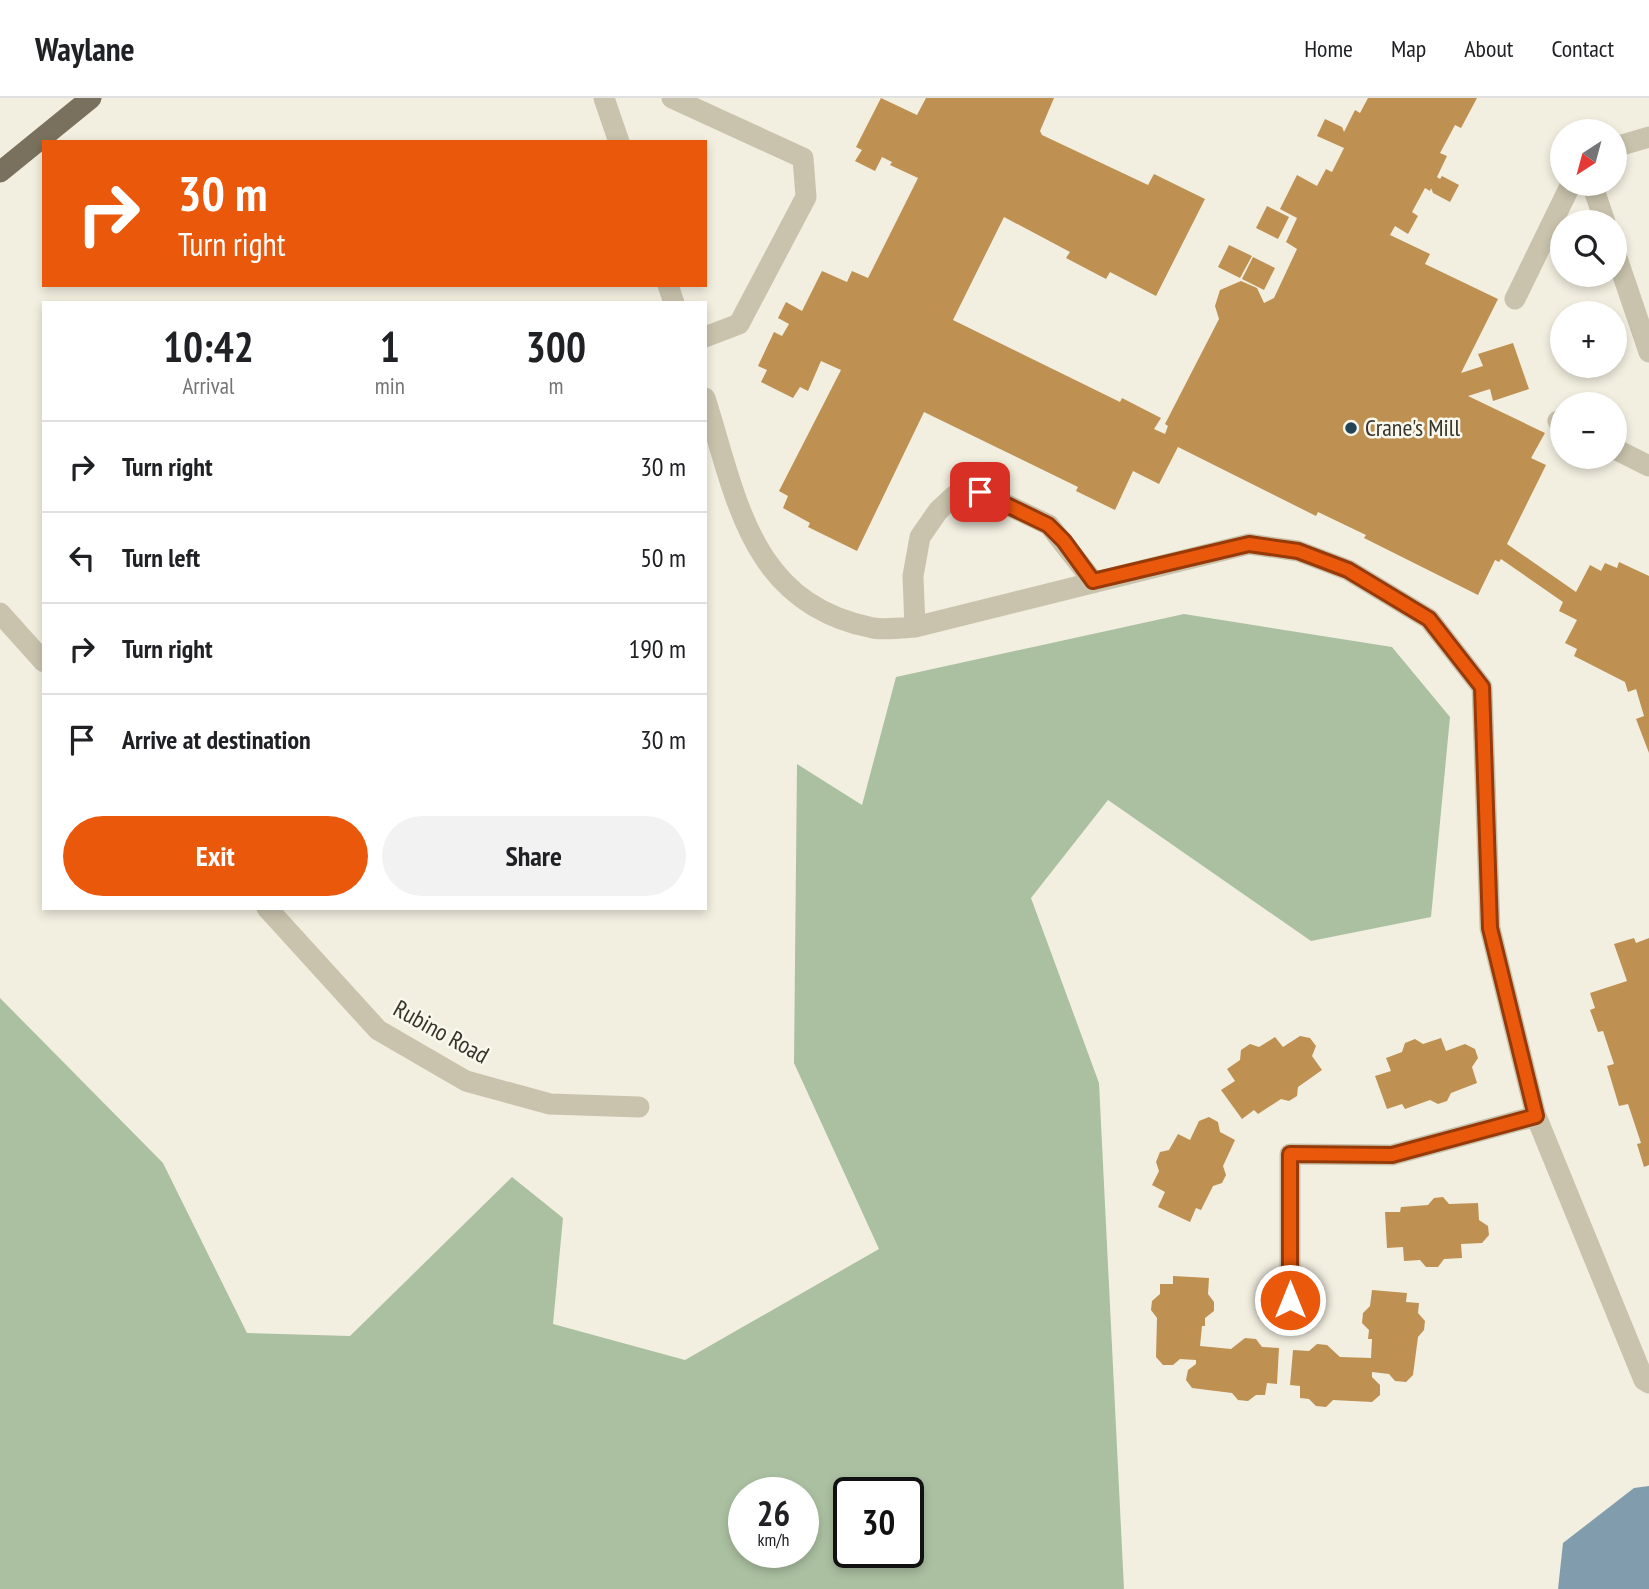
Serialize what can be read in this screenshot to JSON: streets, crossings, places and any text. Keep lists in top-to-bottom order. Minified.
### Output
{"streets":{"street":["Rubino Road"]},"places":["Crane's Mill"],"north":"bottom left","page":{"header":"Waylane","nav":["Home","Map","About","Contact"],"map_buttons":["+","−"],"turn":["30 m","Turn right"],"eta":["10:42","Arrival","1","min","300","m"],"list":[{"name":"Turn right","value":"30 m"},{"name":"Turn left","value":"50 m"},{"name":"Turn right","value":"190 m"},{"name":"Arrive at destination","value":"30 m"}],"buttons":["Exit","Share"],"speed":"26 km/h","limit":"30"}}
